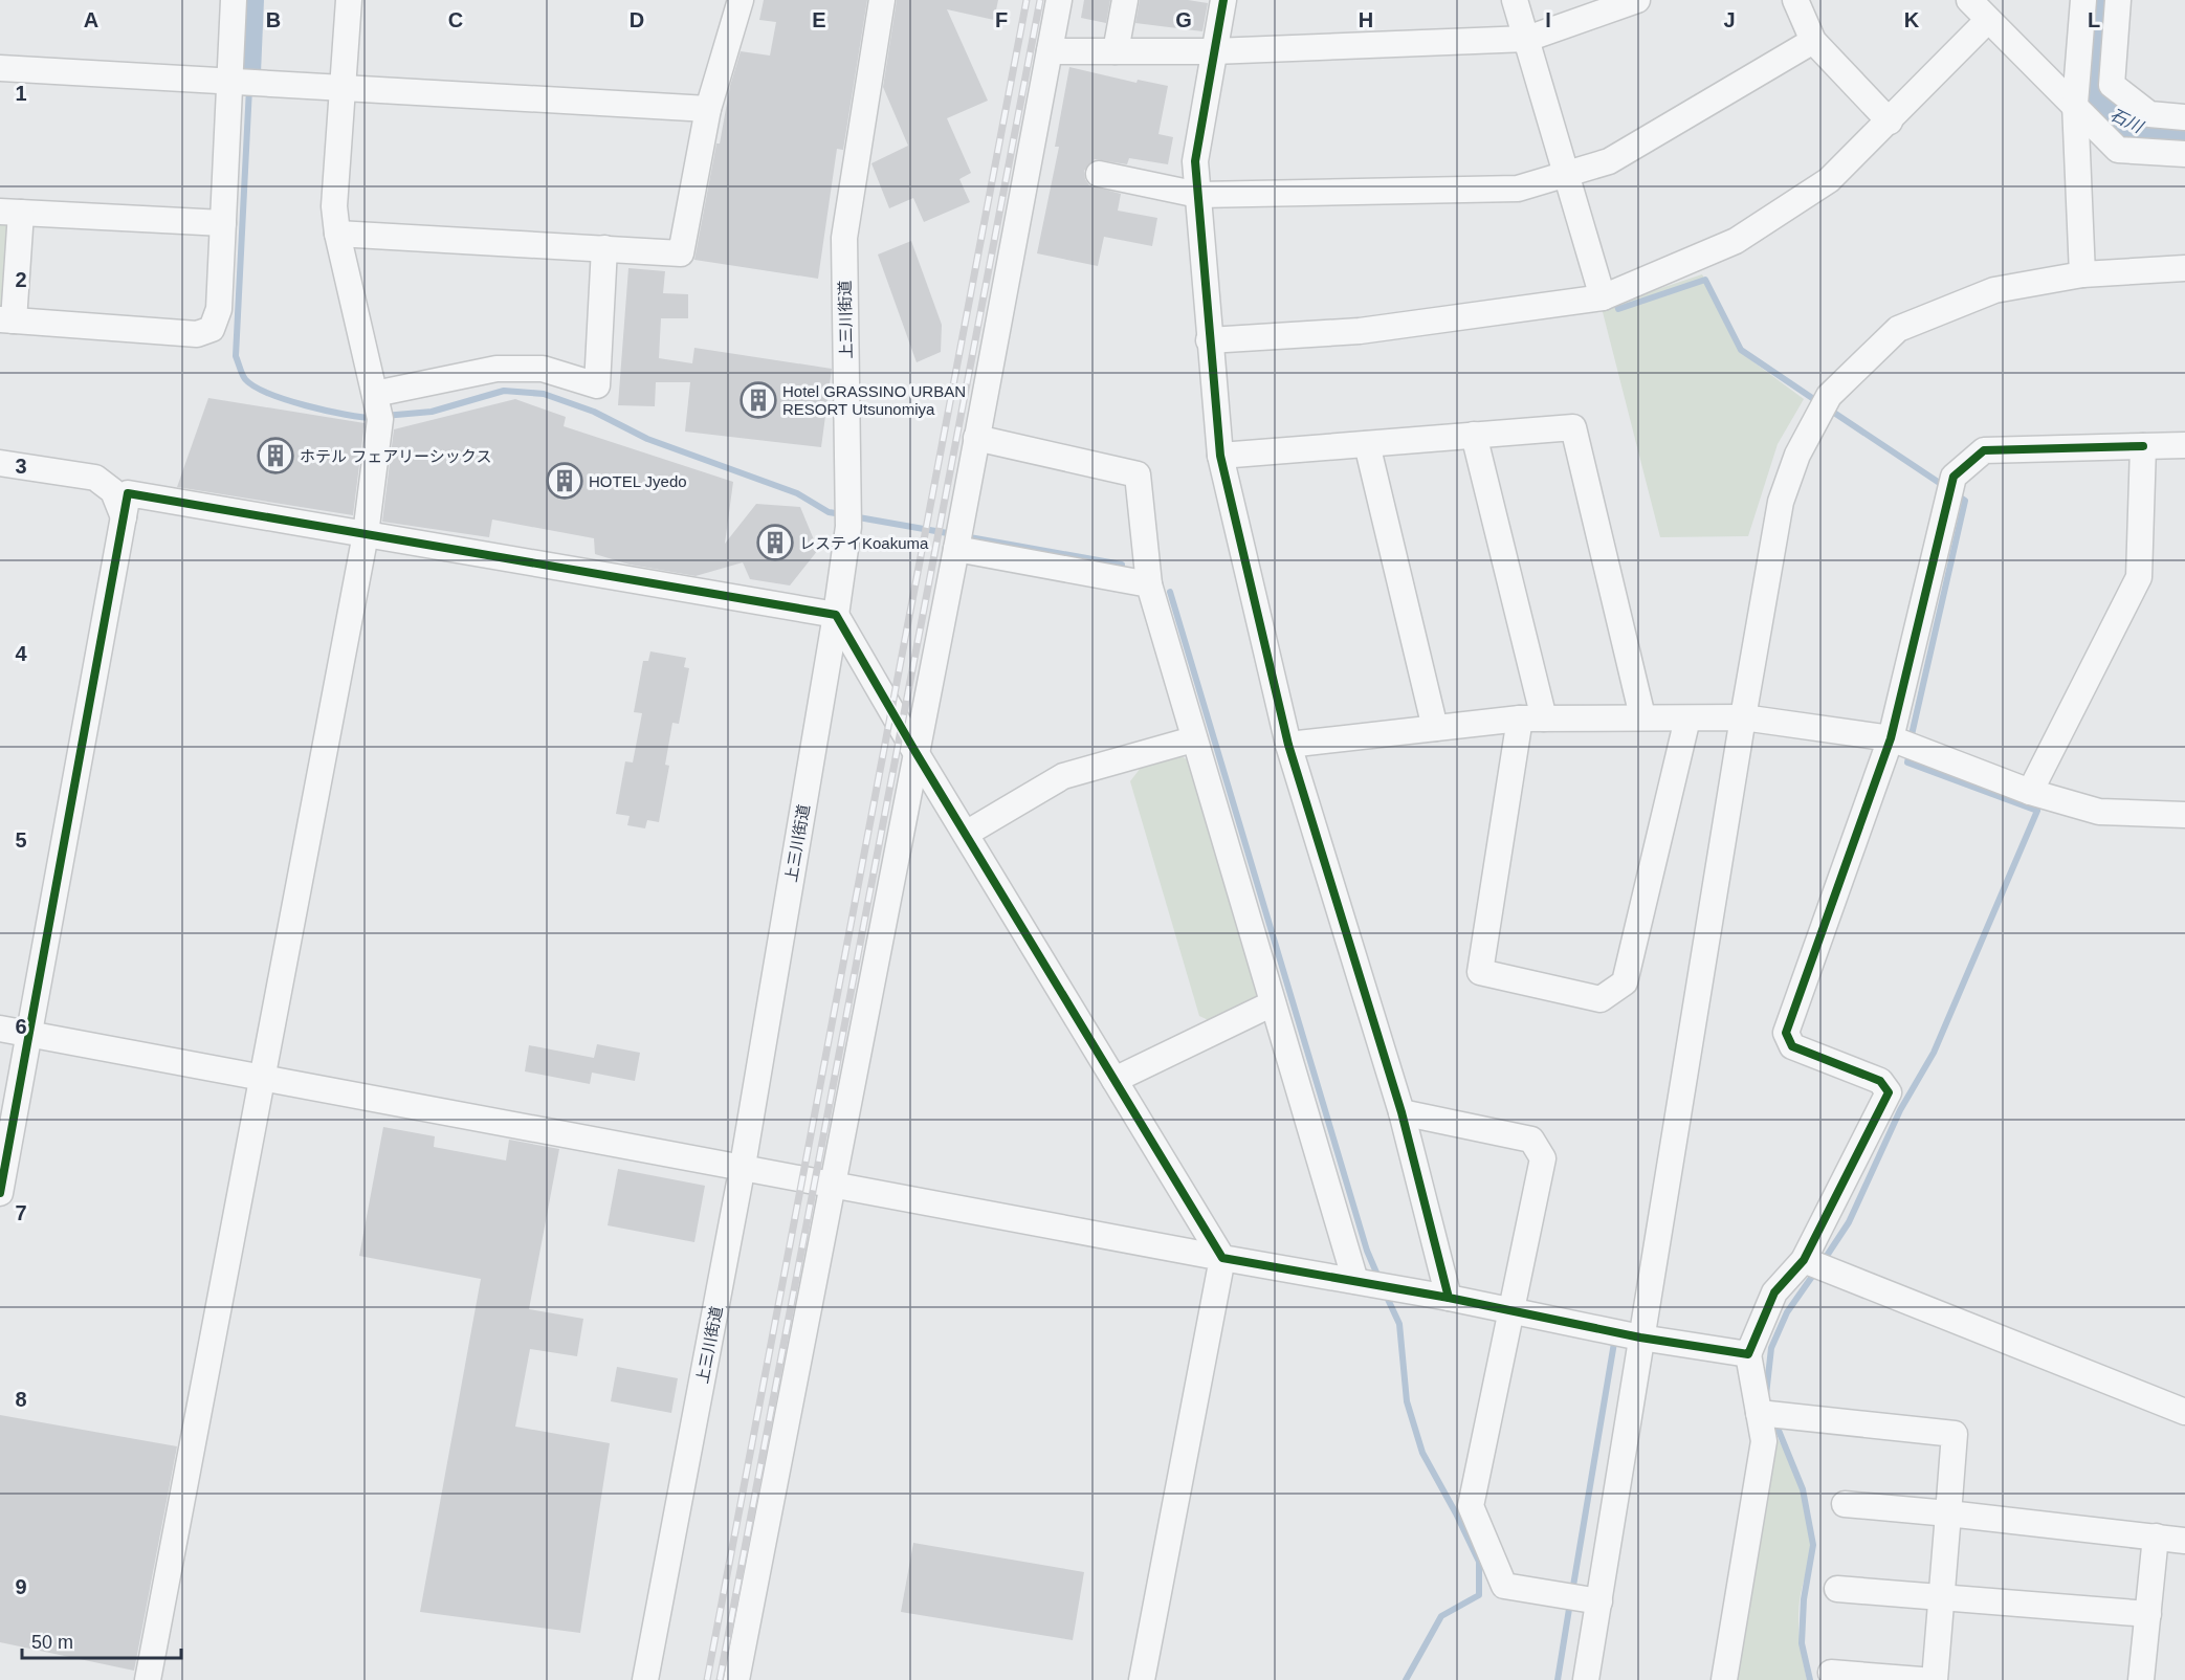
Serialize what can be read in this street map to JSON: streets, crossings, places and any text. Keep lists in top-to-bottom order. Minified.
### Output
{"streets":{"street":["上三川街道"]},"water":["石川"],"places":{"building":["Hotel GRASSINO URBAN RESORT Utsunomiya","ホテル フェアリーシックス","HOTEL Jyedo","レステイKoakuma"]},"scale_bar":"50 m","grid":{"columns":["A","B","C","D","E","F","G","H","I","J","K","L"],"rows":["1","2","3","4","5","6","7","8","9"]}}
